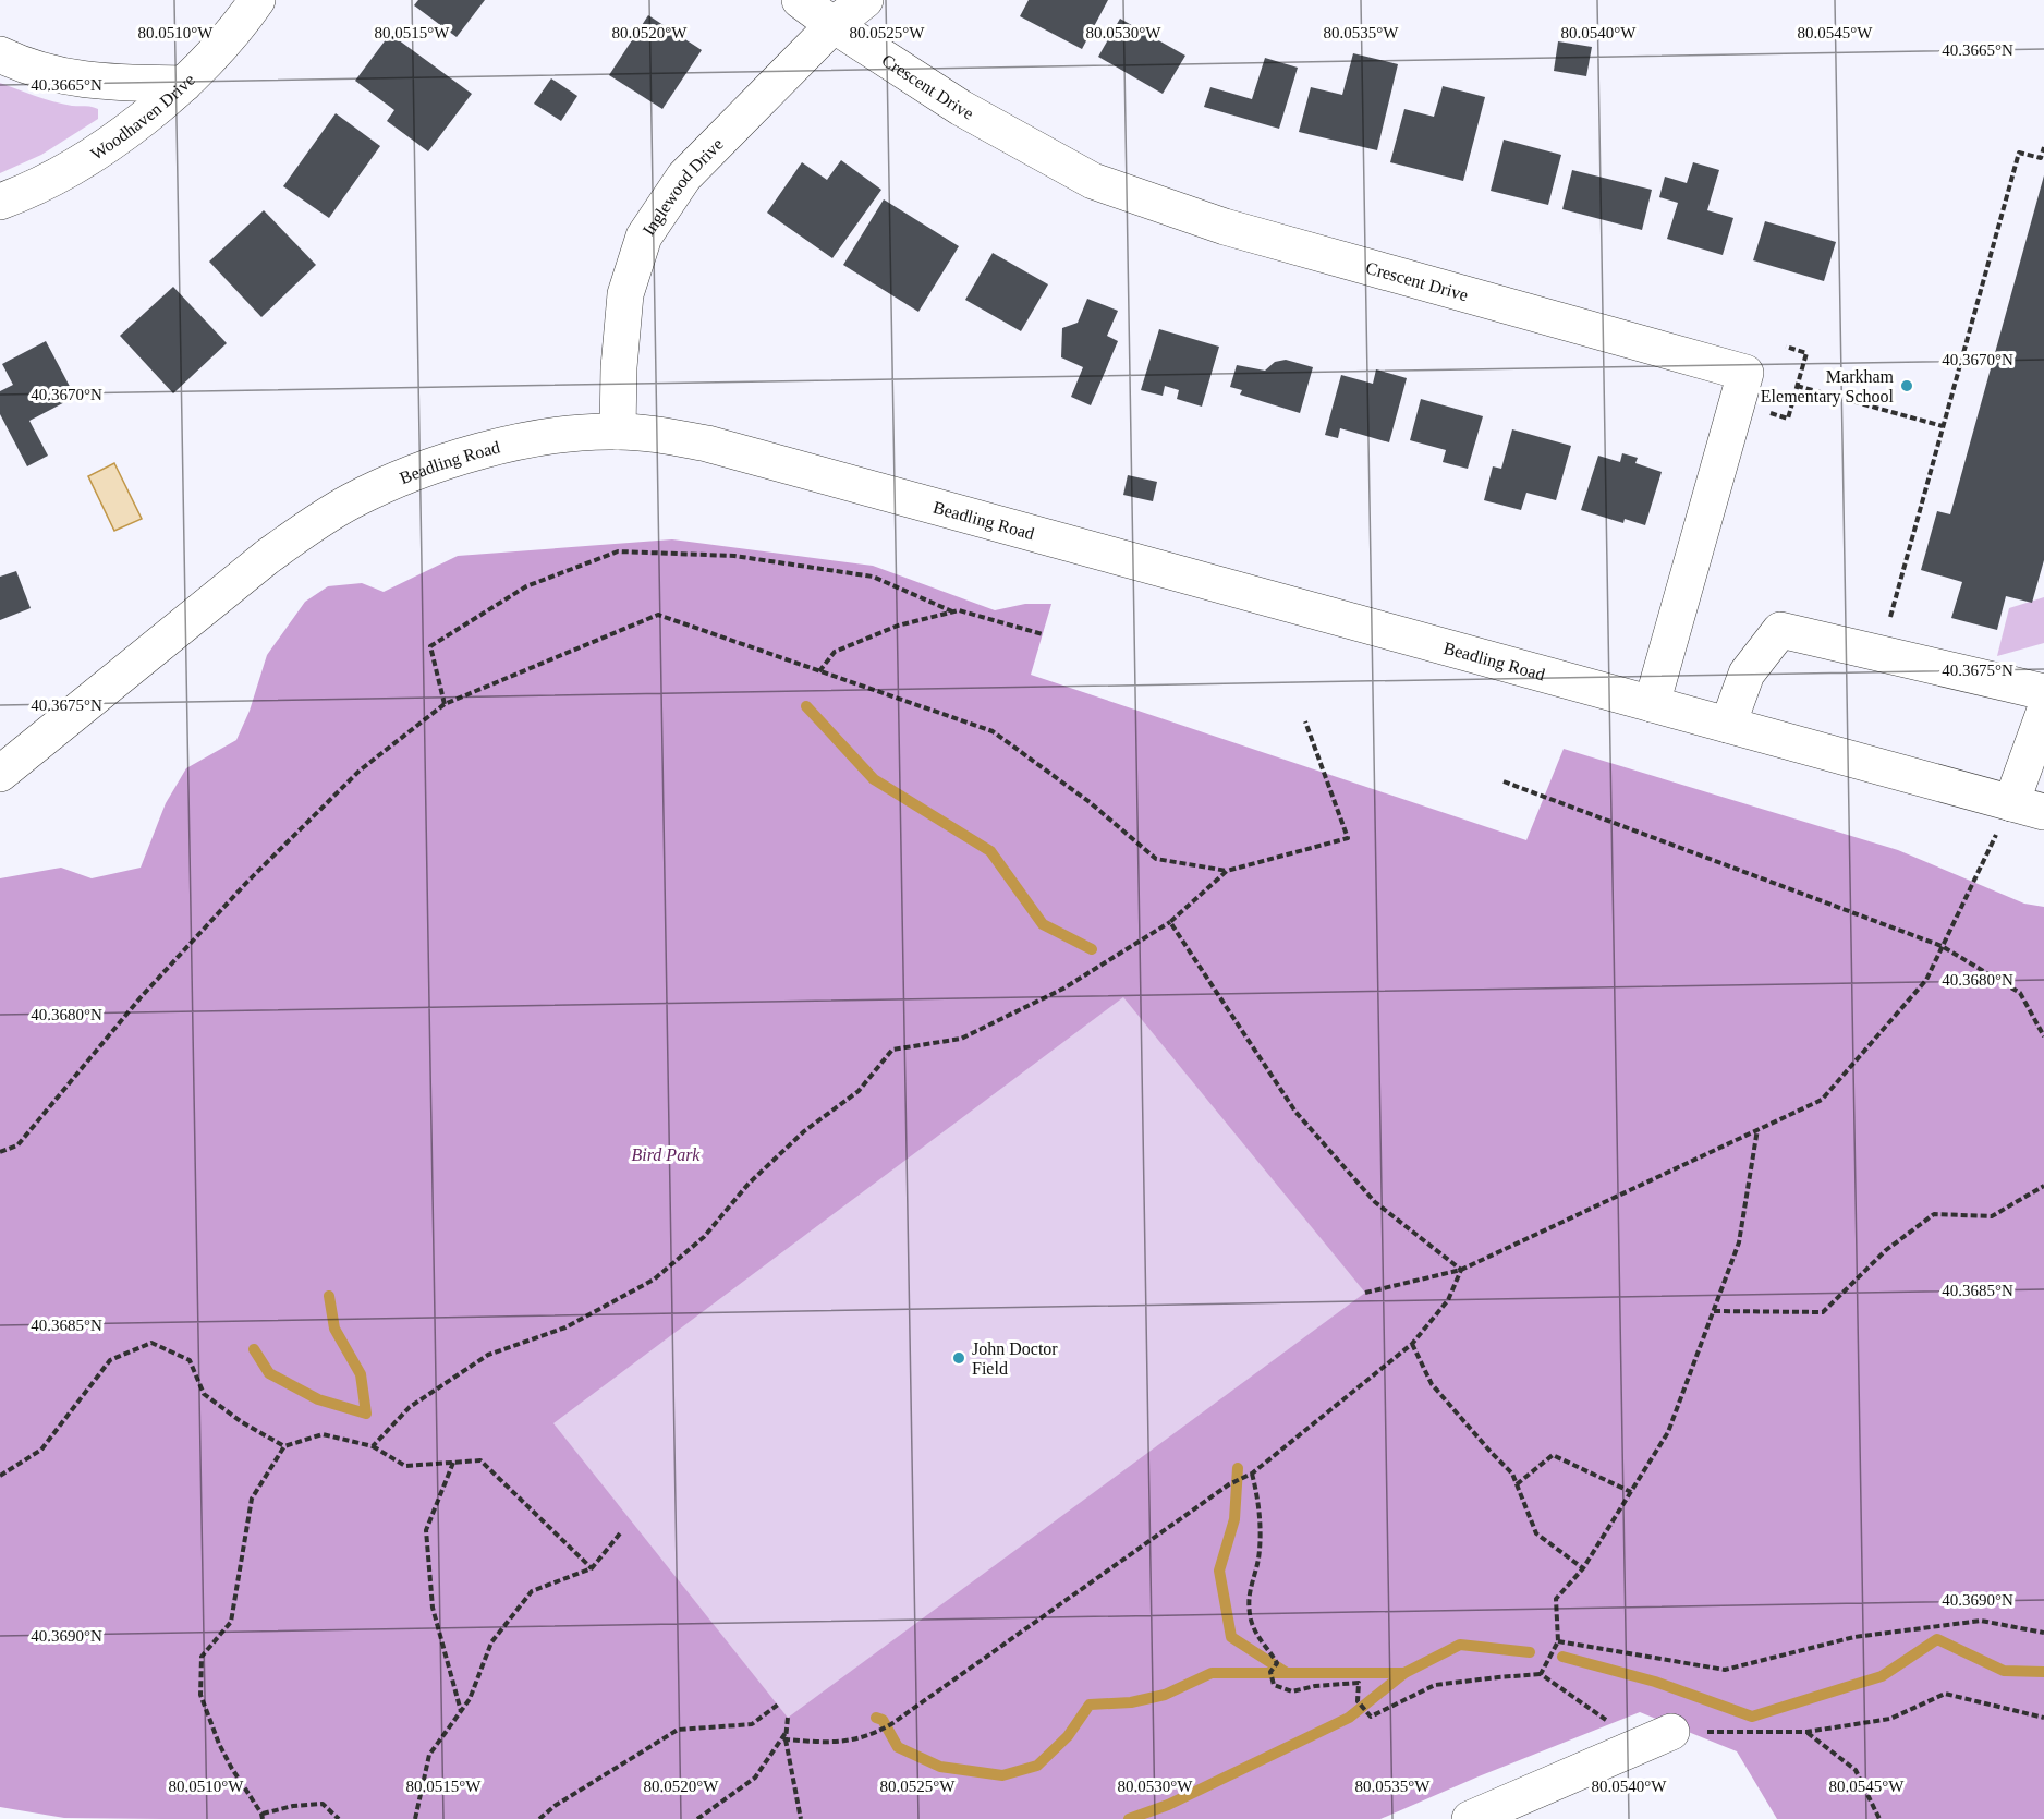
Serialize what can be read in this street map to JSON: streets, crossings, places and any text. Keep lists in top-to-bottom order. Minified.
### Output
{"streets":{"street":["Crescent Drive","Woodhaven Drive","Inglewood Drive","Beadling Road"]},"crossings":[["Crescent Drive","Inglewood Drive"],["Crescent Drive","Beadling Road"],["Inglewood Drive","Beadling Road"]],"parks":["Bird Park"],"places":["Markham Elementary School","John Doctor Field"],"coordinates":["80.0510°W","80.0515°W","80.0520°W","80.0525°W","80.0530°W","80.0535°W","80.0540°W","80.0545°W","40.3665°N","40.3670°N","40.3675°N","40.3680°N","40.3685°N","40.3690°N"]}
